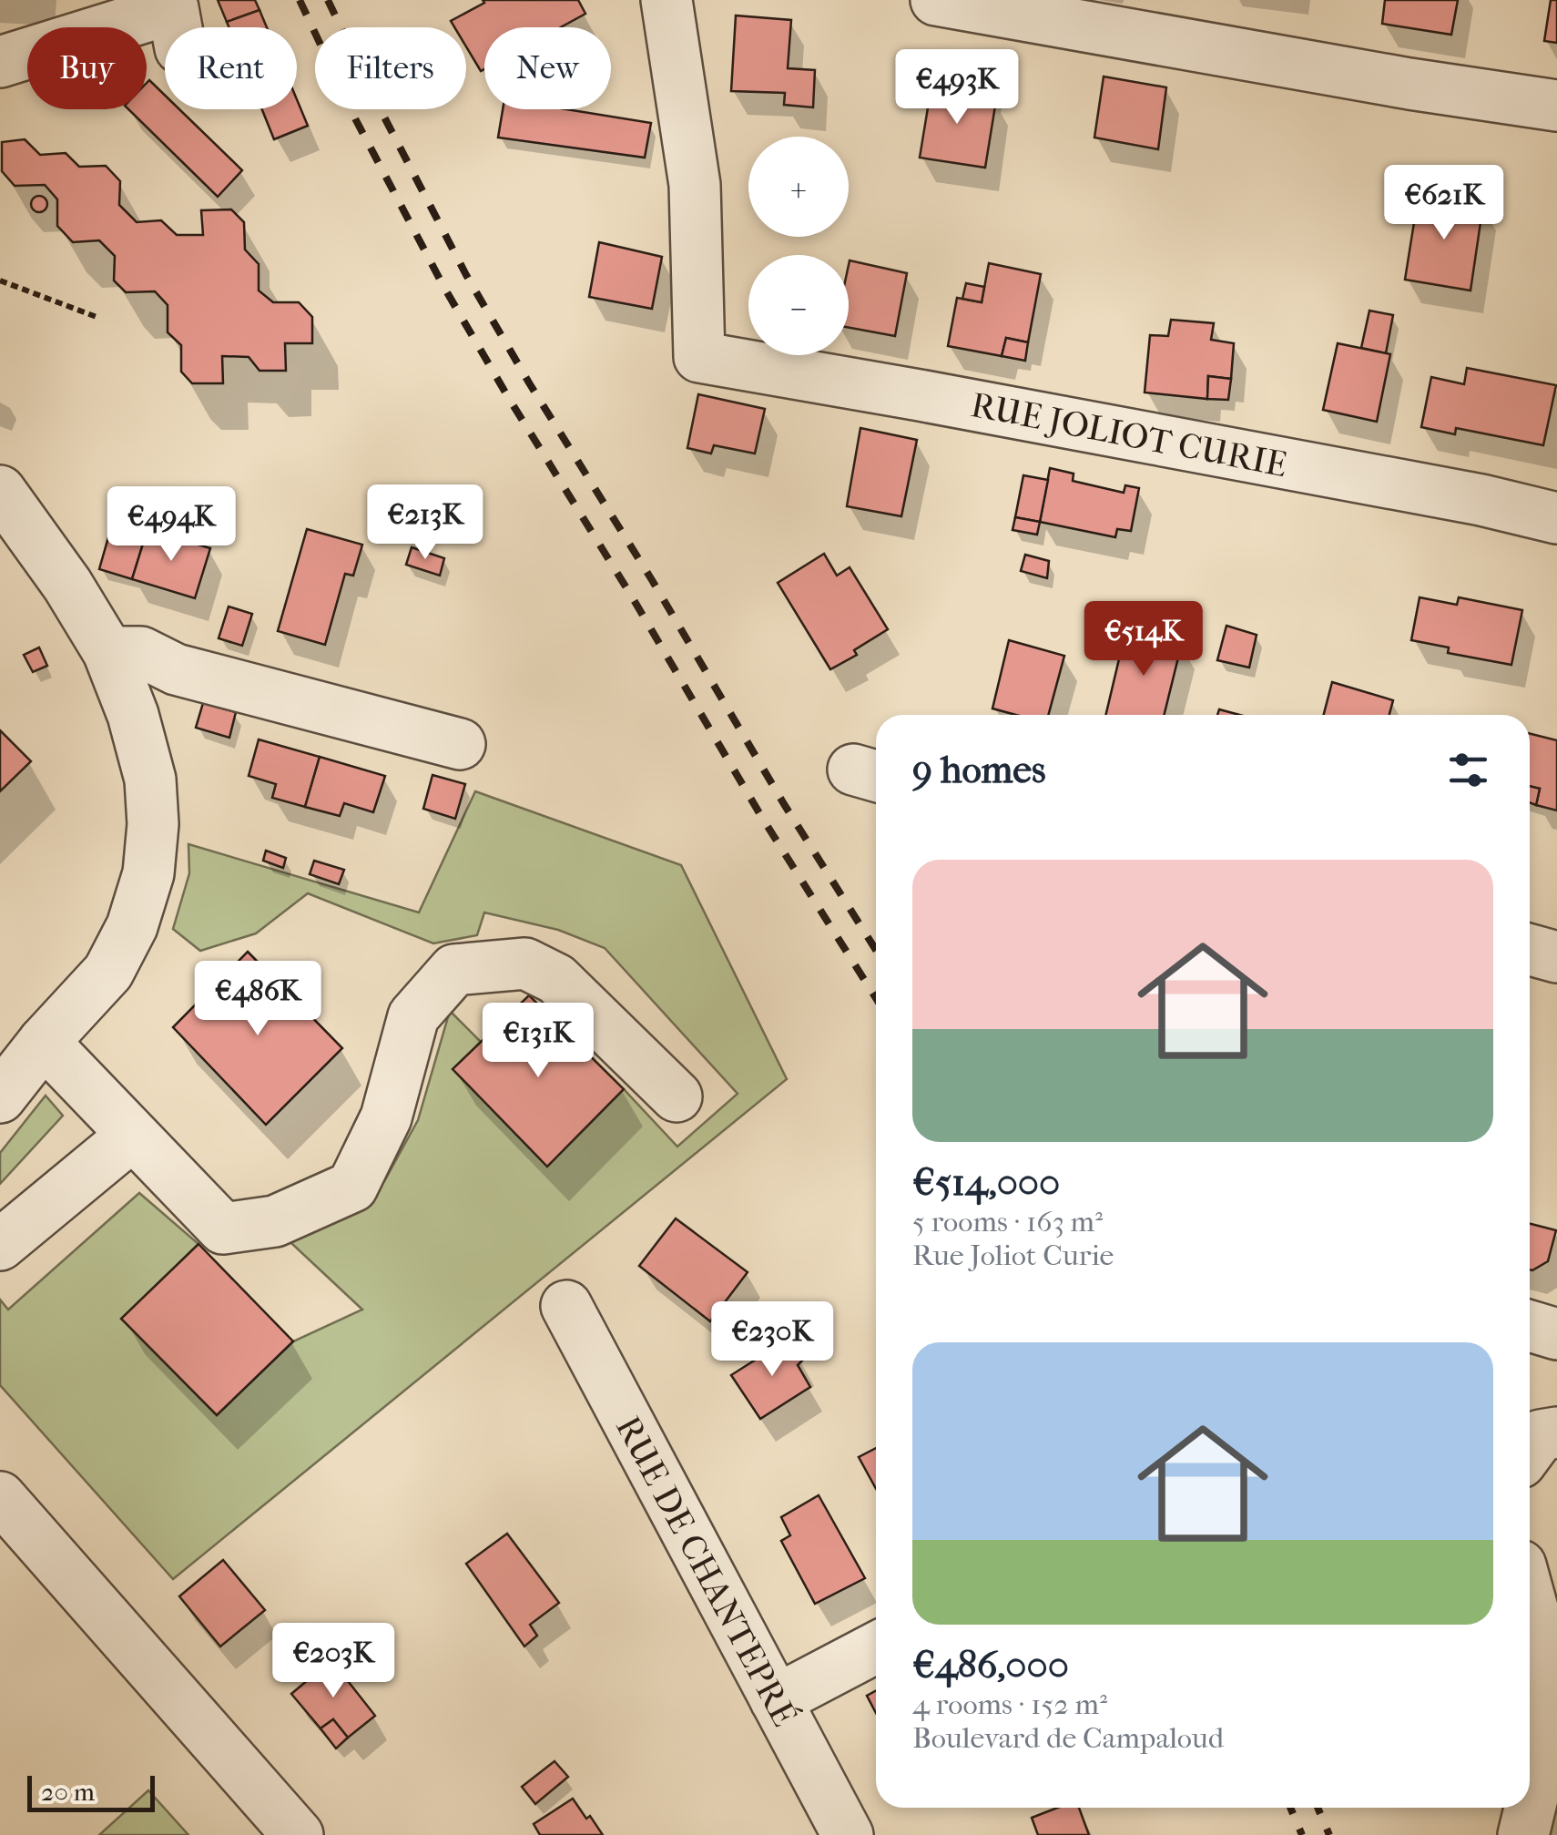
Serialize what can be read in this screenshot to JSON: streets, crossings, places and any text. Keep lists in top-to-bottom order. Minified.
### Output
{"streets":{"street":["RUE JOLIOT CURIE","RUE DE CHANTEPRÉ"]},"scale_bar":"20 m","page":{"chip":["Buy","Rent","Filters","New"],"price":["€493K","€621K","€213K","€494K","€514K","€486K","€131K","€230K","€203K"],"map_buttons":["+","−"],"heading":"9 homes","list":[{"name":"€514,000","note":"5 rooms · 163 m² · Rue Joliot Curie"},{"name":"€486,000","note":"4 rooms · 152 m² · Boulevard de Campaloud"}],"scale":"20 m"}}
